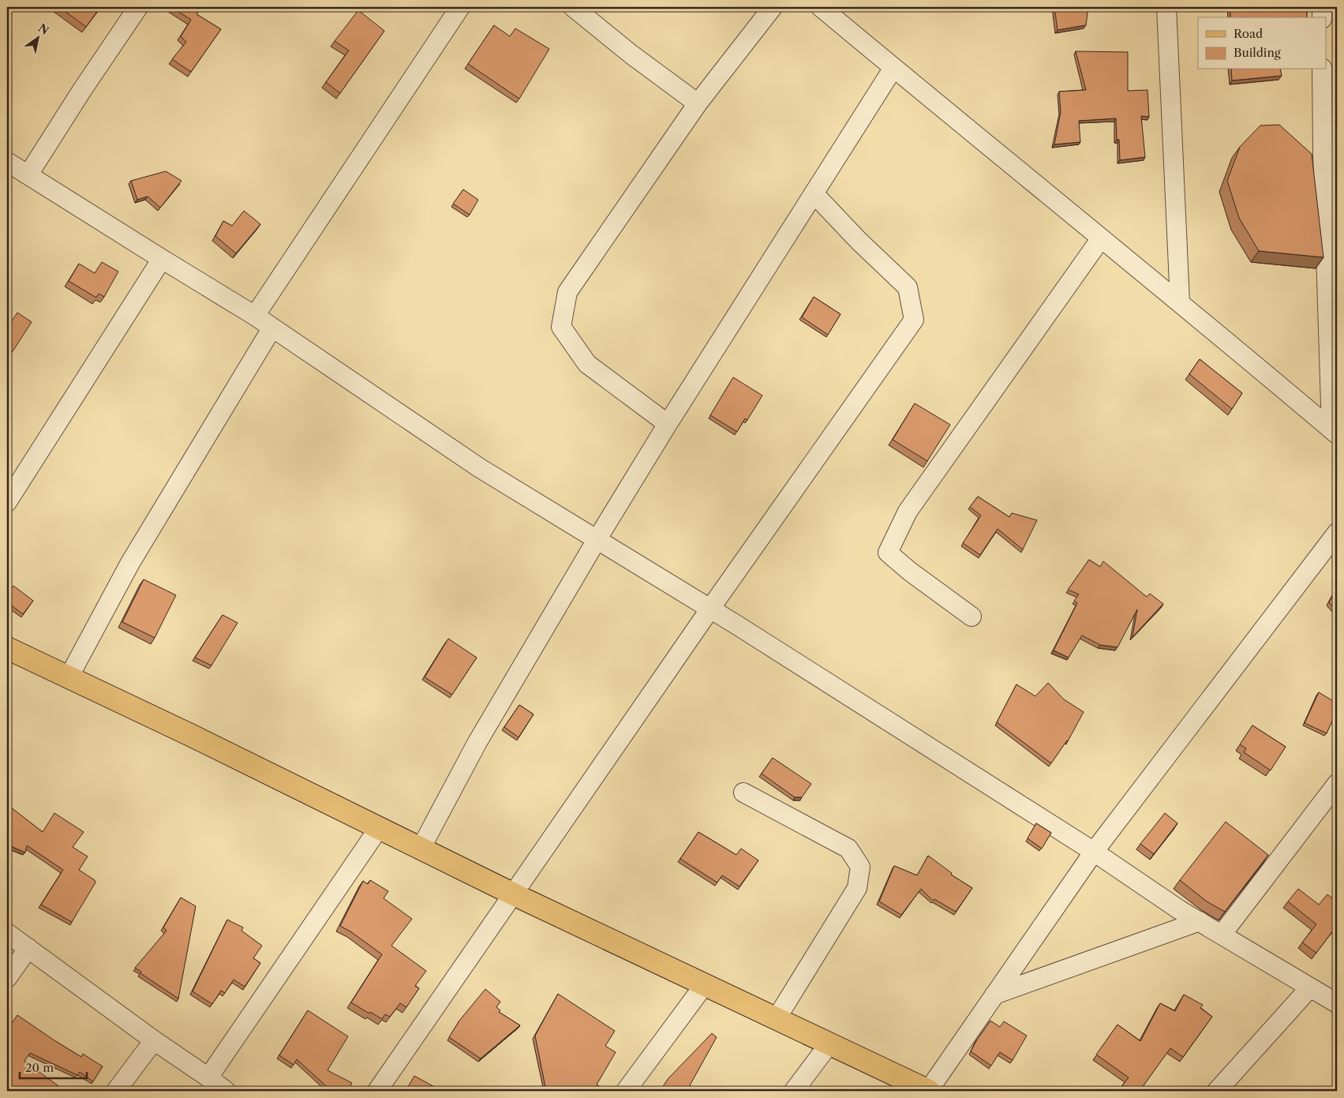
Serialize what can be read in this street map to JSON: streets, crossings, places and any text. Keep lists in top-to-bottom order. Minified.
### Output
{"legend":["Road","Building"],"scale_bar":"20 m","north":"top right"}
